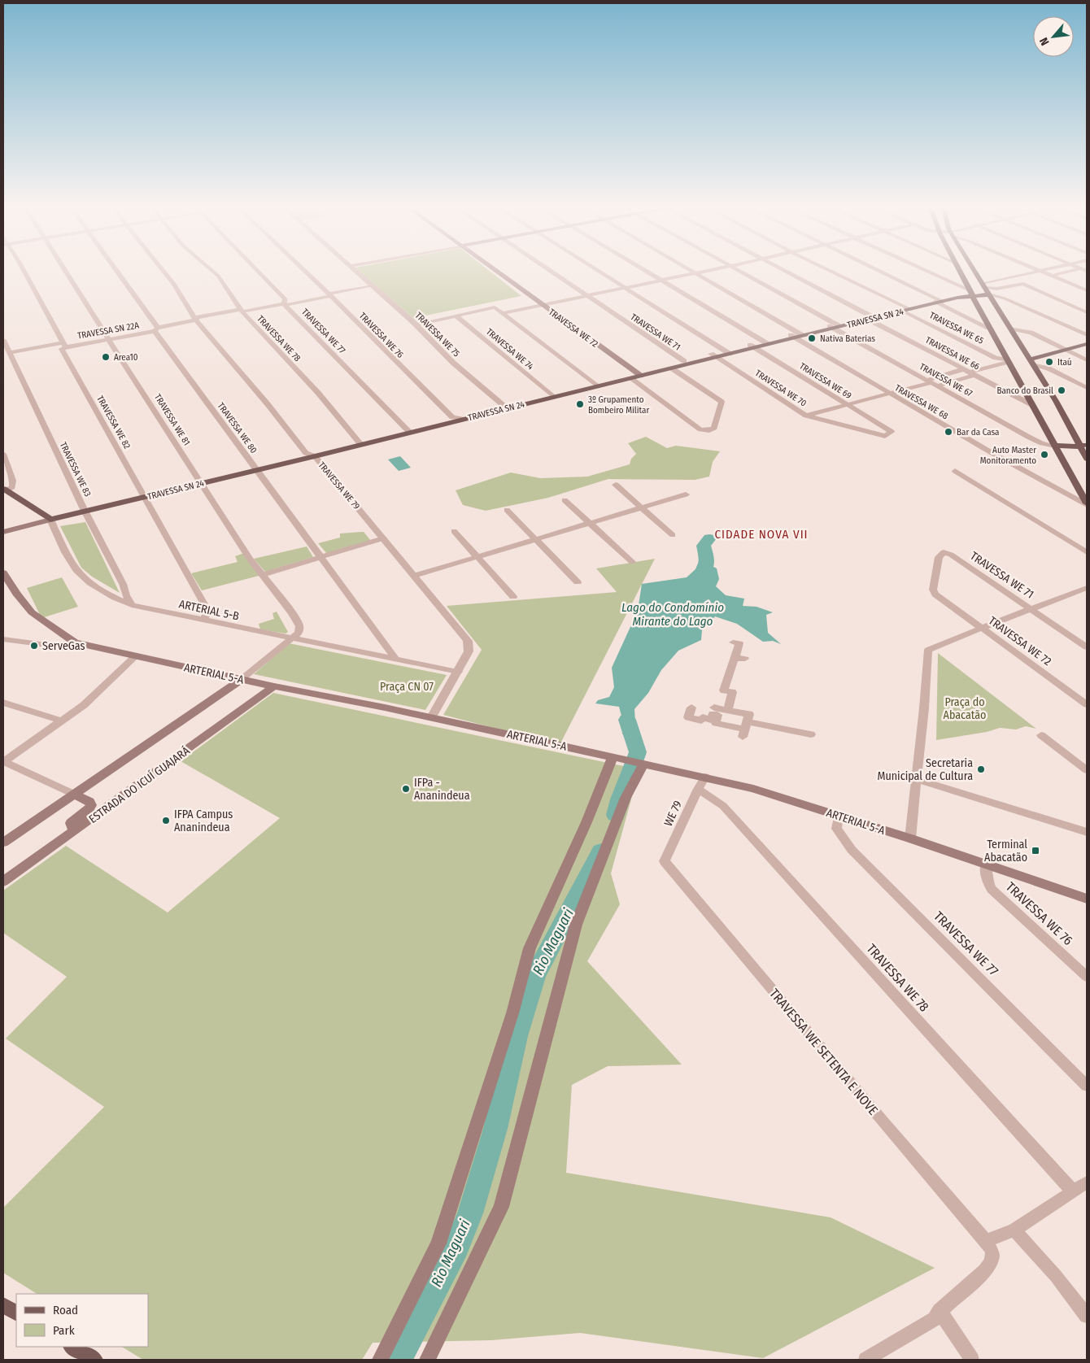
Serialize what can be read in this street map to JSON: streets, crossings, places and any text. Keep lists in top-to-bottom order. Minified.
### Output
{"streets":{"main road":["TRAVESSA SN 24","TRAVESSA WE 72","ARTERIAL 5-A","ESTRADA DO ICUÍ GUAJARÁ"],"street":["TRAVESSA WE 65","TRAVESSA SN 22A","TRAVESSA WE 77","TRAVESSA WE 71","TRAVESSA WE 75","TRAVESSA WE 76","TRAVESSA WE 78","TRAVESSA WE 74","TRAVESSA WE 66","TRAVESSA WE 67","TRAVESSA WE 69","TRAVESSA WE 70","TRAVESSA WE 68","TRAVESSA WE 81","TRAVESSA WE 82","TRAVESSA WE 80","TRAVESSA WE 83","TRAVESSA WE 79","ARTERIAL 5-B","WE 79","TRAVESSA WE SETENTA E NOVE"]},"crossings":[["TRAVESSA SN 24","TRAVESSA WE 72"],["TRAVESSA SN 24","TRAVESSA WE 65"],["TRAVESSA SN 24","TRAVESSA WE 77"],["TRAVESSA SN 24","TRAVESSA WE 71"],["TRAVESSA SN 24","TRAVESSA WE 75"],["TRAVESSA SN 24","TRAVESSA WE 76"],["TRAVESSA SN 24","TRAVESSA WE 78"],["TRAVESSA SN 24","TRAVESSA WE 74"],["TRAVESSA SN 24","TRAVESSA WE 66"],["TRAVESSA SN 24","TRAVESSA WE 67"],["TRAVESSA SN 24","TRAVESSA WE 69"],["TRAVESSA SN 24","TRAVESSA WE 70"],["TRAVESSA SN 24","TRAVESSA WE 68"],["TRAVESSA SN 24","TRAVESSA WE 81"],["TRAVESSA SN 24","TRAVESSA WE 82"],["TRAVESSA SN 24","TRAVESSA WE 80"],["TRAVESSA SN 24","TRAVESSA WE 83"],["TRAVESSA SN 24","TRAVESSA WE 79"],["TRAVESSA SN 24","ARTERIAL 5-B"],["TRAVESSA WE 72","TRAVESSA WE 71"],["TRAVESSA SN 22A","TRAVESSA WE 77"],["TRAVESSA SN 22A","TRAVESSA WE 75"],["TRAVESSA SN 22A","TRAVESSA WE 76"],["TRAVESSA SN 22A","TRAVESSA WE 78"],["TRAVESSA SN 22A","TRAVESSA WE 81"],["TRAVESSA SN 22A","TRAVESSA WE 82"],["TRAVESSA SN 22A","TRAVESSA WE 80"],["TRAVESSA SN 22A","TRAVESSA WE 83"],["TRAVESSA SN 22A","TRAVESSA WE 79"],["TRAVESSA WE 77","ARTERIAL 5-A"],["TRAVESSA WE 76","ARTERIAL 5-A"],["TRAVESSA WE 78","WE 79"],["TRAVESSA WE 69","TRAVESSA WE 70"],["TRAVESSA WE 81","ARTERIAL 5-B"],["TRAVESSA WE 82","ARTERIAL 5-B"],["TRAVESSA WE 80","ARTERIAL 5-B"],["TRAVESSA WE 83","ARTERIAL 5-B"],["TRAVESSA WE 79","ARTERIAL 5-B"],["TRAVESSA WE 79","ARTERIAL 5-A"],["ARTERIAL 5-A","ESTRADA DO ICUÍ GUAJARÁ"],["ARTERIAL 5-A","WE 79"],["WE 79","TRAVESSA WE SETENTA E NOVE"]],"districts":["CIDADE NOVA VII"],"water":["Lago do Condomínio Mirante do Lago","Rio Maguari"],"parks":["Praça CN 07","Praça do Abacatão"],"places":{"other":["Nativa Baterias","Area10","Itaú","Banco do Brasil","3º Grupamento Bombeiro Militar","Bar da Casa","Auto Master Monitoramento","ServeGas","Secretaria Municipal de Cultura","IFPa - Ananindeua","IFPA Campus Ananindeua"],"transit":["Terminal Abacatão"]},"legend":["Road","Park"],"north":"bottom left"}
